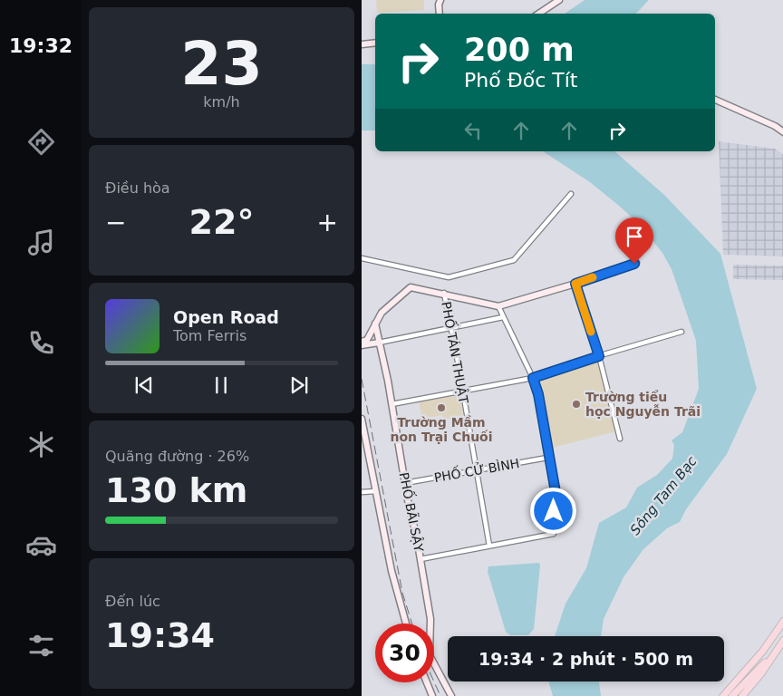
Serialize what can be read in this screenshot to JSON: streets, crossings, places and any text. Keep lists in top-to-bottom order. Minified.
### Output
{"streets":{"street":["PHỐ TÁN THUẬT","PHỐ CỬ BÌNH","PHỐ BÃI SẬY"]},"crossings":[["PHỐ TÁN THUẬT","PHỐ CỬ BÌNH"],["PHỐ CỬ BÌNH","PHỐ BÃI SẬY"]],"water":["Sông Tam Bạc"],"places":["Trường tiểu học Nguyễn Trãi","Trường Mầm non Trại Chuối"],"page":{"tabs":"19:32","tile":[["23","km/h"],"Điều hòa",["Quãng đường · 26%","130 km"],["Đến lúc","19:34"]],"turn":["200 m","Phố Đốc Tít"],"heat":["−","22°","+"],"song":["Open Road","Tom Ferris"],"limit":"30","trip":"19:34 · 2 phút · 500 m"}}
